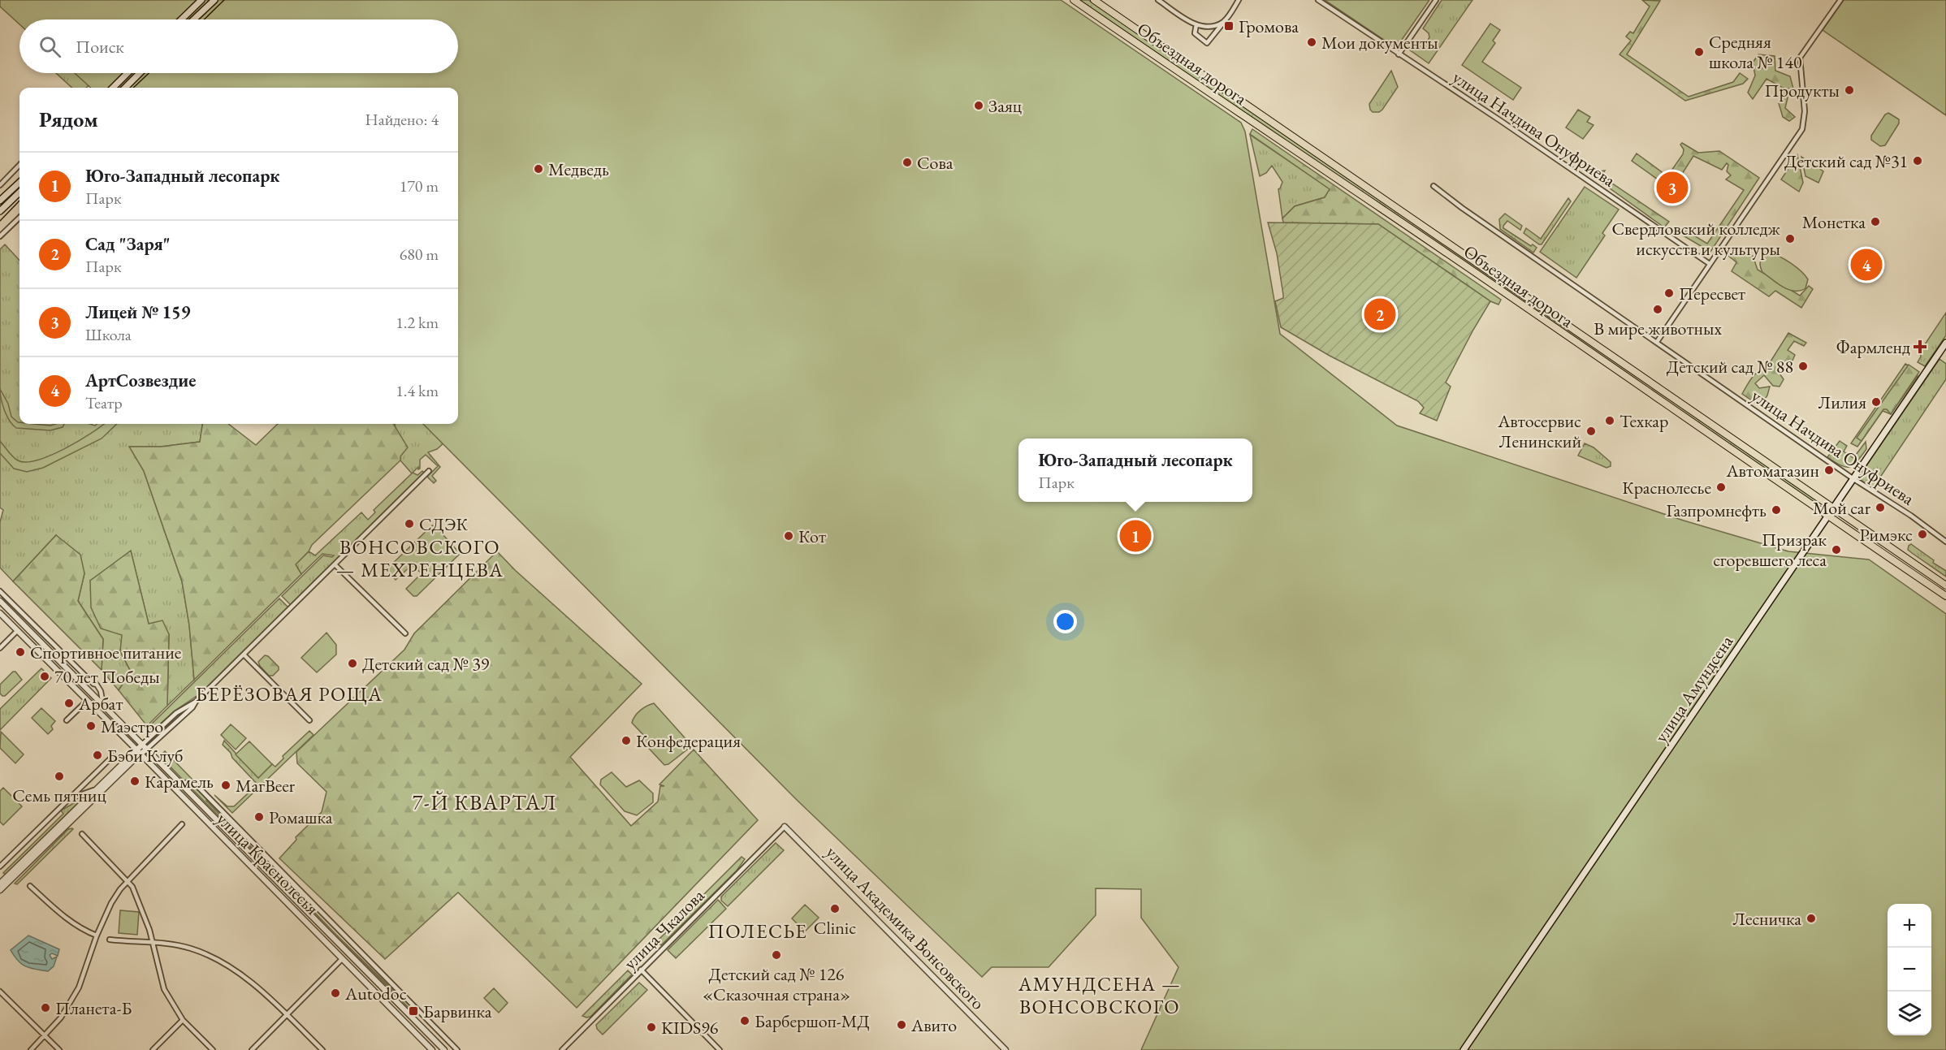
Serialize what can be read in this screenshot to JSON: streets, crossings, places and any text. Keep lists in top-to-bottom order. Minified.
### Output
{"streets":{"main road":["Объездная дорога","улица Амундсена"],"street":["улица Начдива Онуфриева","улица Краснолесья","улица Академика Вонсовского","улица Чкалова"]},"crossings":[["Объездная дорога","улица Амундсена"],["улица Начдива Онуфриева","улица Амундсена"],["улица Академика Вонсовского","улица Чкалова"]],"districts":["ВОНСОВСКОГО — МЕХРЕНЦЕВА","БЕРЁЗОВАЯ РОЩА","7-Й КВАРТАЛ","ПОЛЕСЬЕ","АМУНДСЕНА — ВОНСОВСКОГО"],"places":{"transit":["Громова","Барвинка"],"other":["Мои документы","Средняя школа № 140","Продукты","Заяц","Детский сад №31","Сова","Медведь","Монетка","Свердловский колледж искусств и культуры","Пересвет","В мире животных","Детский сад № 88","Лилия","Техкар","Автосервис Ленинский","Автомагазин","Краснолесье","Мой car","Газпромнефть","СДЭК","Римэкс","Кот","Призрак сгоревшего леса","Спортивное питание","Детский сад № 39","70 лет Победы","Арбат","Маэстро","Конфедерация","Бэби Клуб","Семь пятниц","Карамель","МагBeer","Ромашка","Clinic","Лесничка","Детский сад № 126 «Сказочная страна»","Autodoc","Планета-Б","Барбершоп-МД","Авито","KIDS96"],"health":["Фармленд"]},"page":{"search":"Поиск","heading":["Рядом","Найдено: 4"],"list":[{"mark":"1","name":"Юго-Западный лесопарк","note":"Парк","value":"170 m"},{"mark":"2","name":"Сад \"Заря\"","note":"Парк","value":"680 m"},{"mark":"3","name":"Лицей № 159","note":"Школа","value":"1.2 km"},{"mark":"4","name":"АртСозвездие","note":"Театр","value":"1.4 km"}],"pins":["3","4","2","1"],"popup":["Юго-Западный лесопарк","Парк"],"map_buttons":["+","−"]}}
